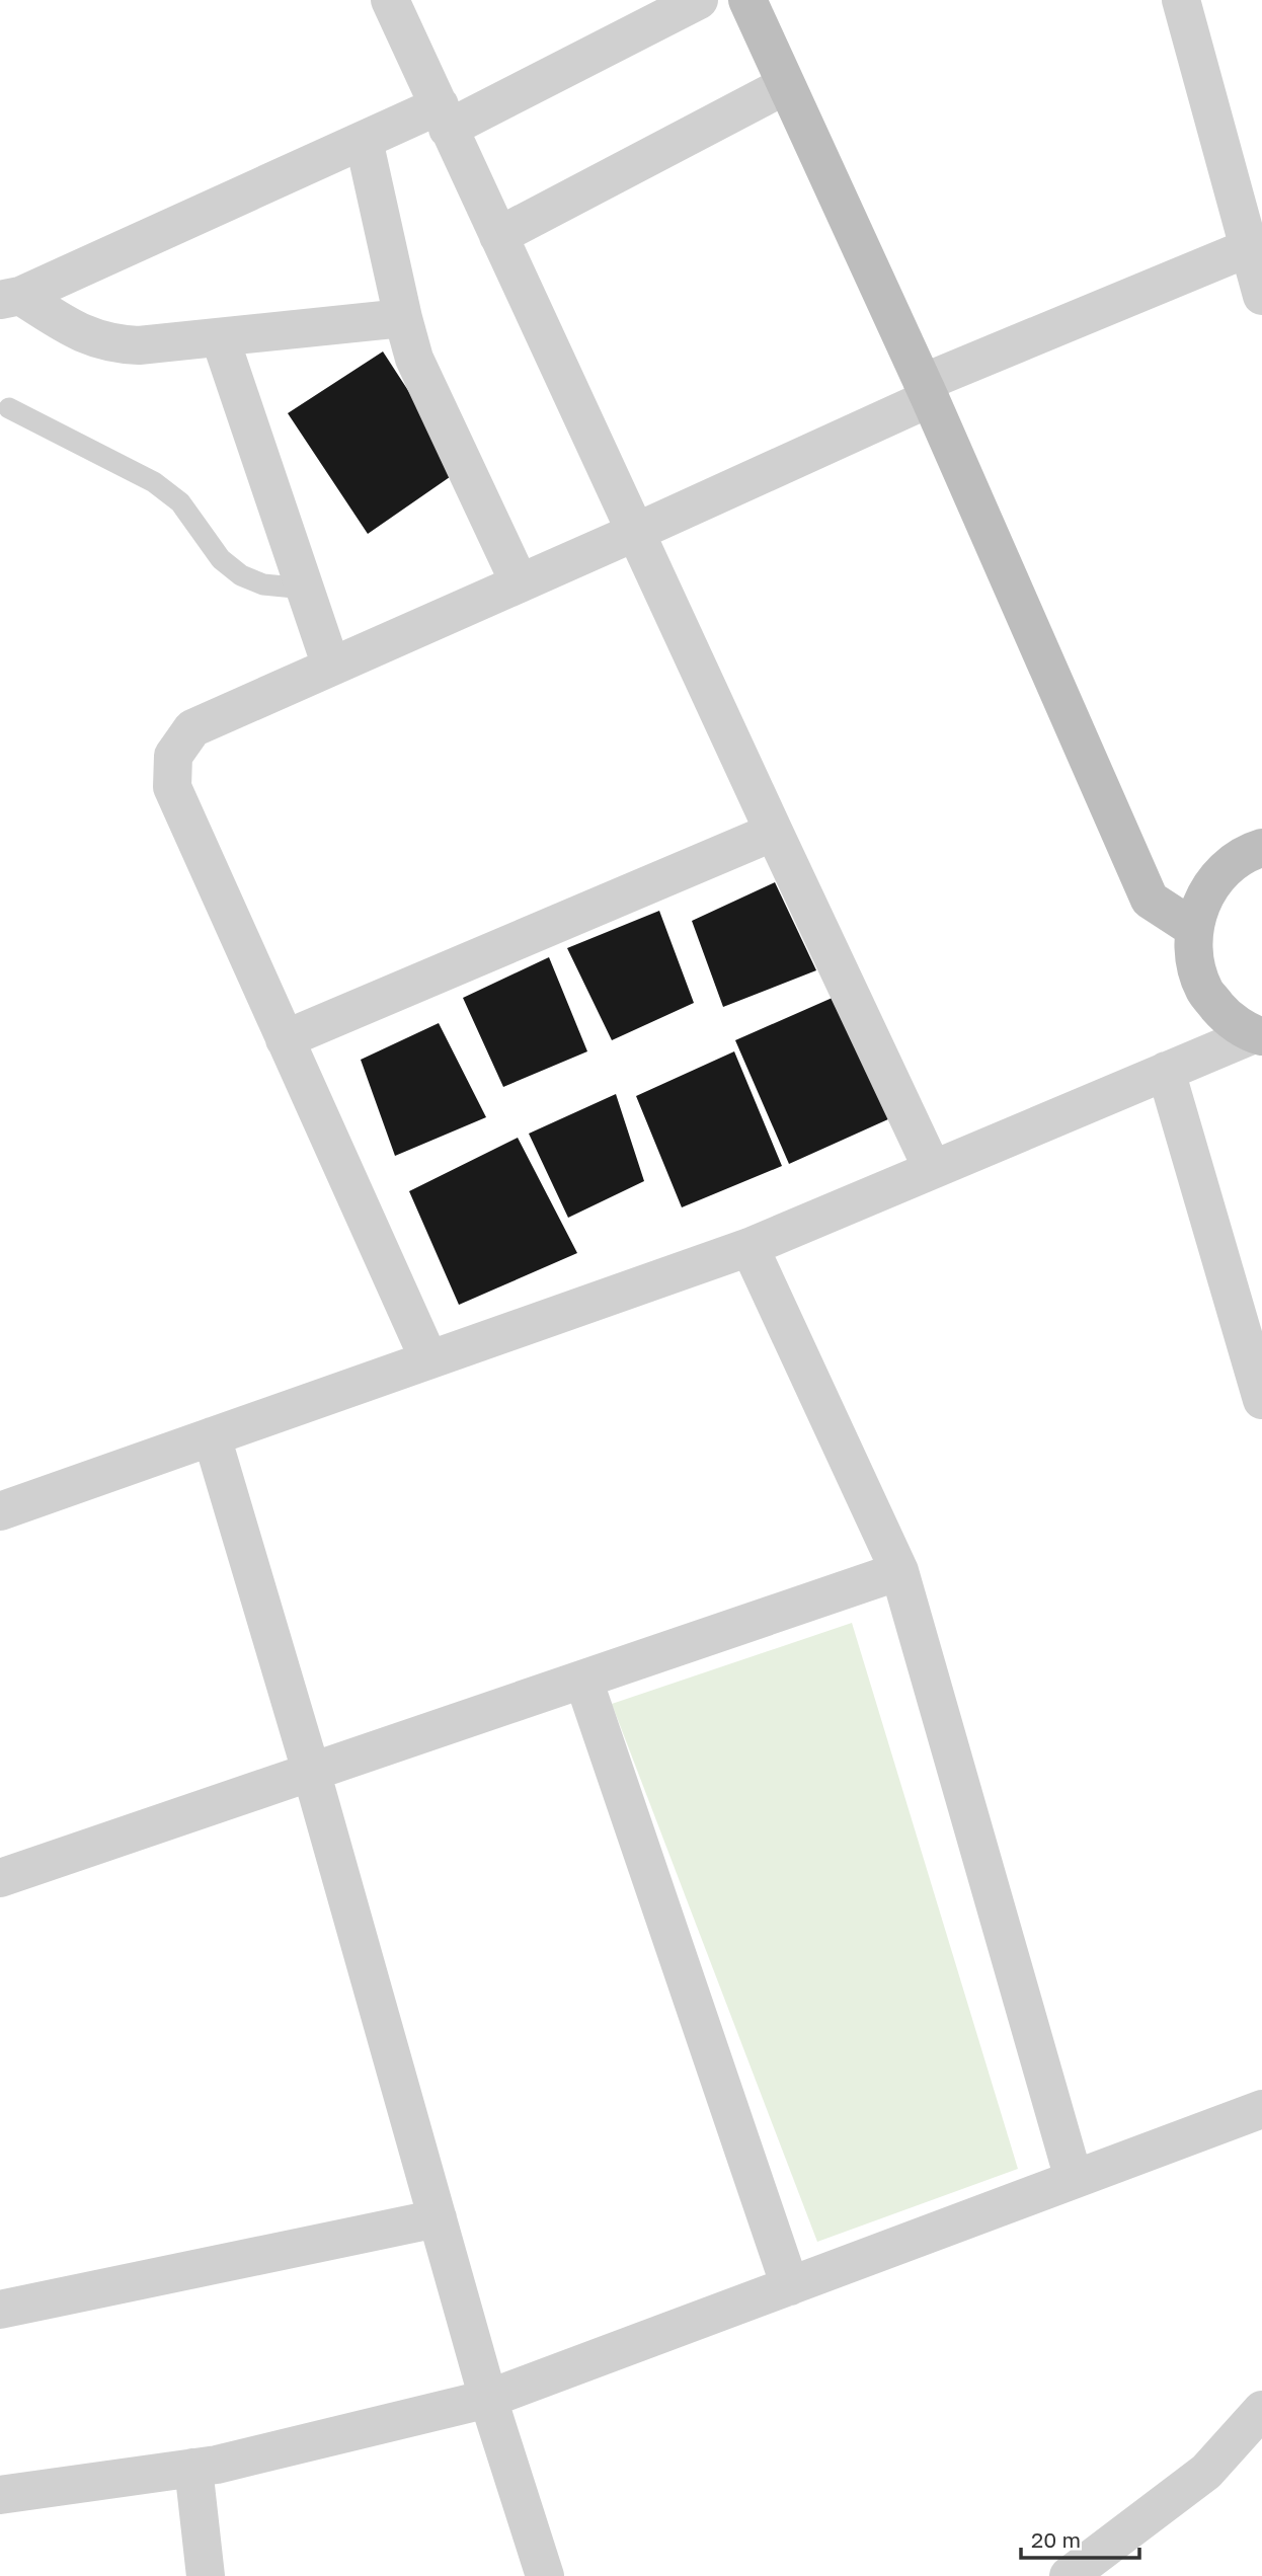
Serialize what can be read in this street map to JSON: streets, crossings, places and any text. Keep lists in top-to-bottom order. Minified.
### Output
{"scale_bar":"20 m"}
